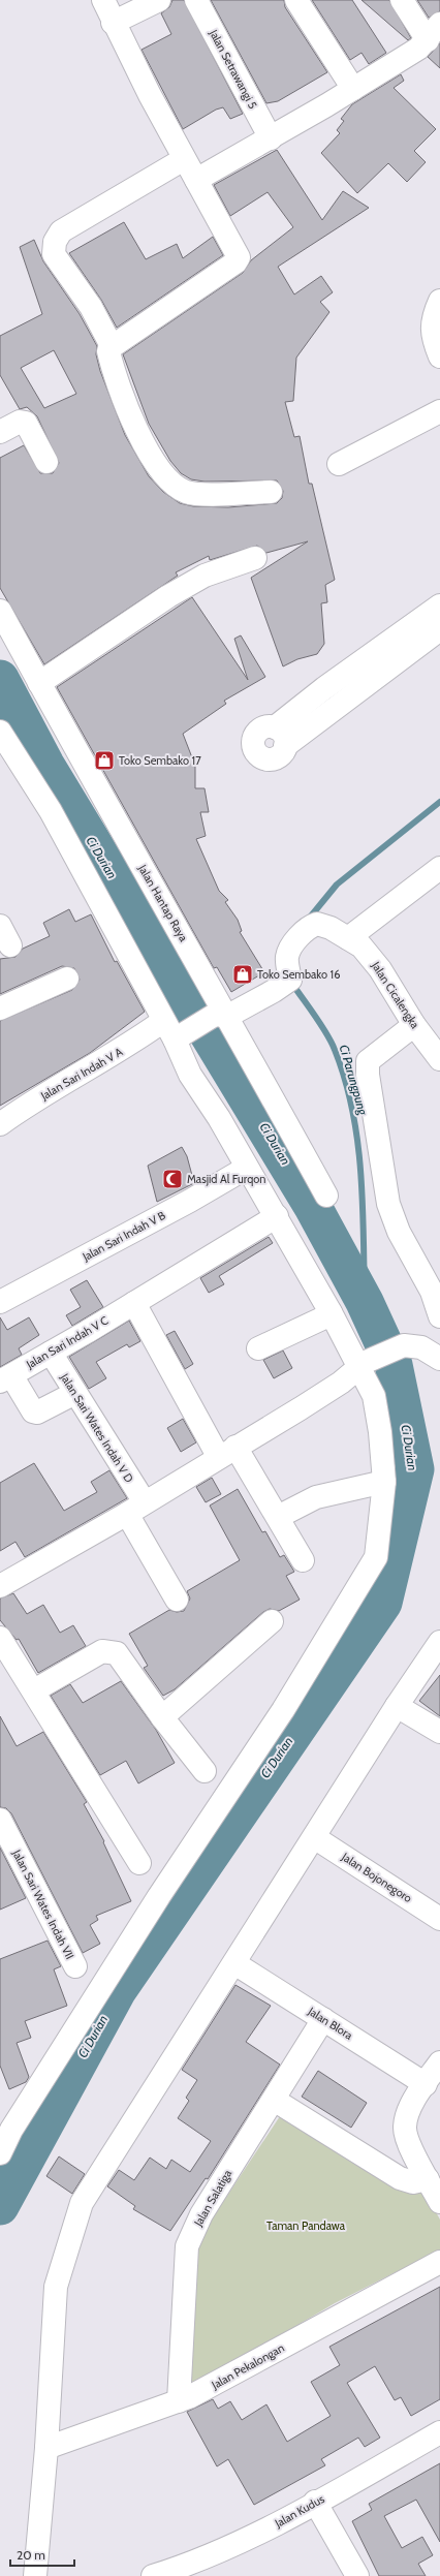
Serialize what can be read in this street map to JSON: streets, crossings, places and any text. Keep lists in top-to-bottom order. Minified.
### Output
{"streets":{"street":["Jalan Setrawangi 5","Jalan Hantap Raya","Jalan Cicalengka","Jalan Sari Indah V A","Jalan Sari Indah V B","Jalan Sari Indah V C","Jalan Sari Wates Indah V D","Jalan Bojonegoro","Jalan Sari Wates Indah VII","Jalan Blora","Jalan Salatiga","Jalan Pekalongan","Jalan Kudus"]},"crossings":[["Jalan Hantap Raya","Jalan Cicalengka"],["Jalan Sari Indah V C","Jalan Sari Wates Indah V D"],["Jalan Blora","Jalan Salatiga"],["Jalan Salatiga","Jalan Pekalongan"]],"water":["Ci Durian","Ci Parungpung"],"parks":["Taman Pandawa"],"places":{"shop":["Toko Sembako 17","Toko Sembako 16"],"mosque":["Masjid Al Furqon"]},"scale_bar":"20 m"}
